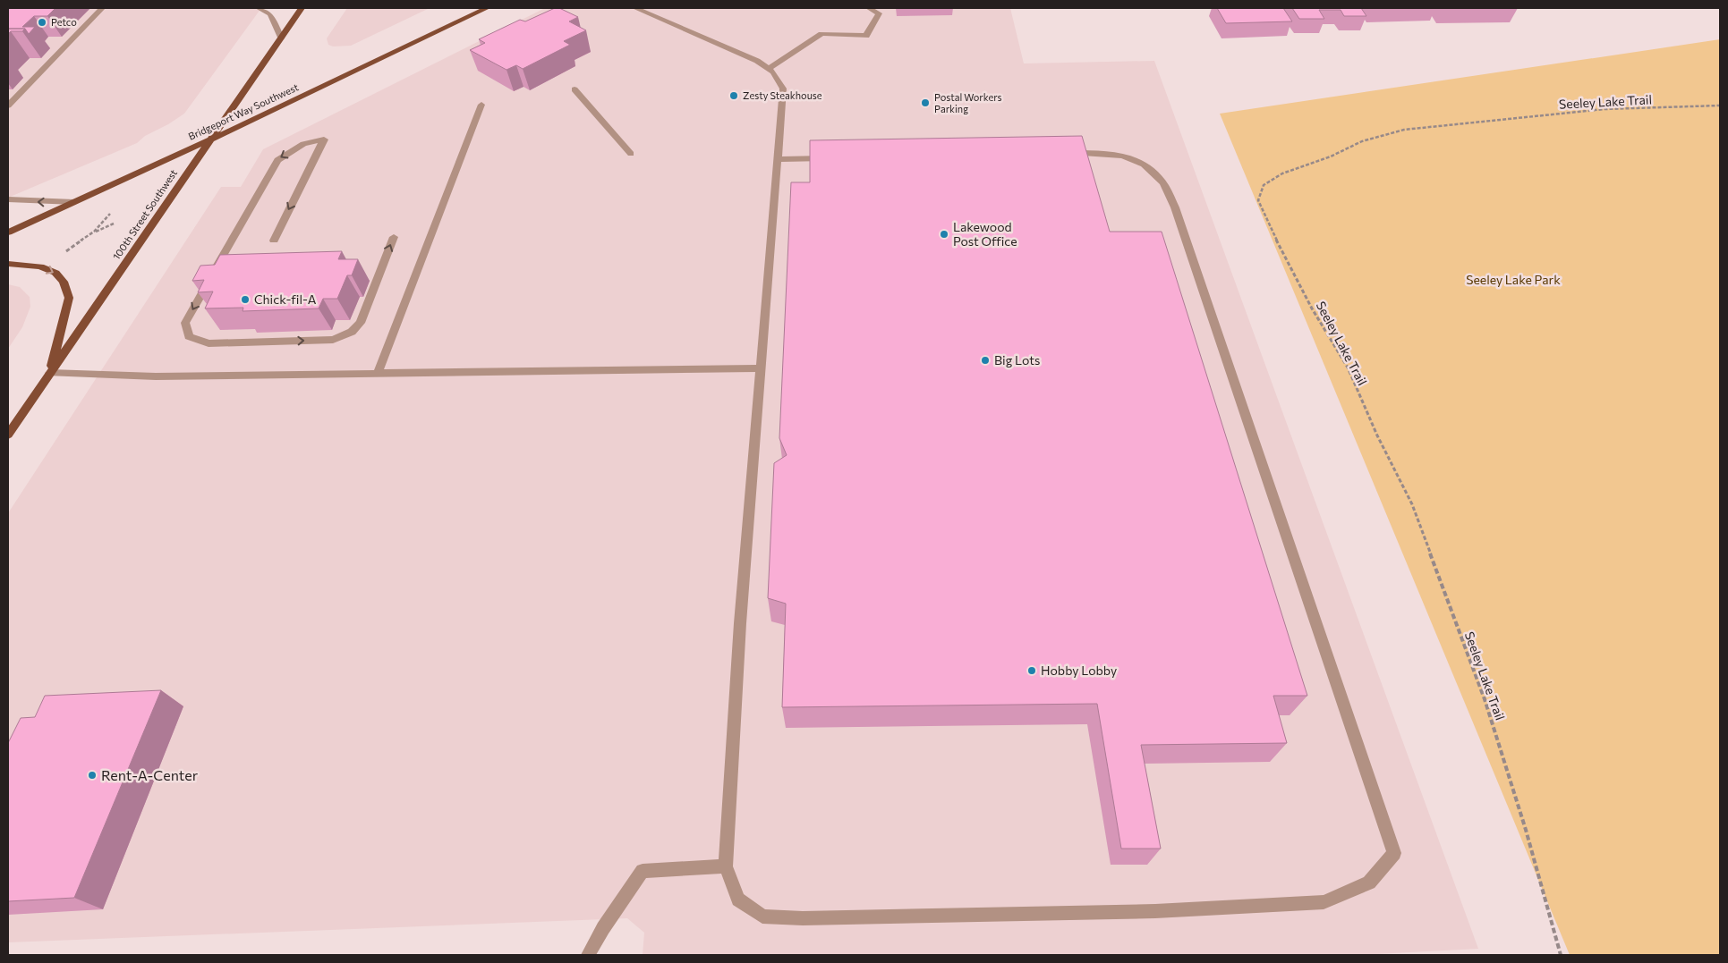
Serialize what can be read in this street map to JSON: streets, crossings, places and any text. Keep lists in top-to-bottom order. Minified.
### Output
{"streets":{"main road":["Bridgeport Way Southwest","100th Street Southwest"],"path":["Seeley Lake Trail"]},"crossings":[["Bridgeport Way Southwest","100th Street Southwest"]],"parks":["Seeley Lake Park"],"places":["Petco","Zesty Steakhouse","Postal Workers Parking","Lakewood Post Office","Chick-fil-A","Big Lots","Hobby Lobby","Rent-A-Center"]}
